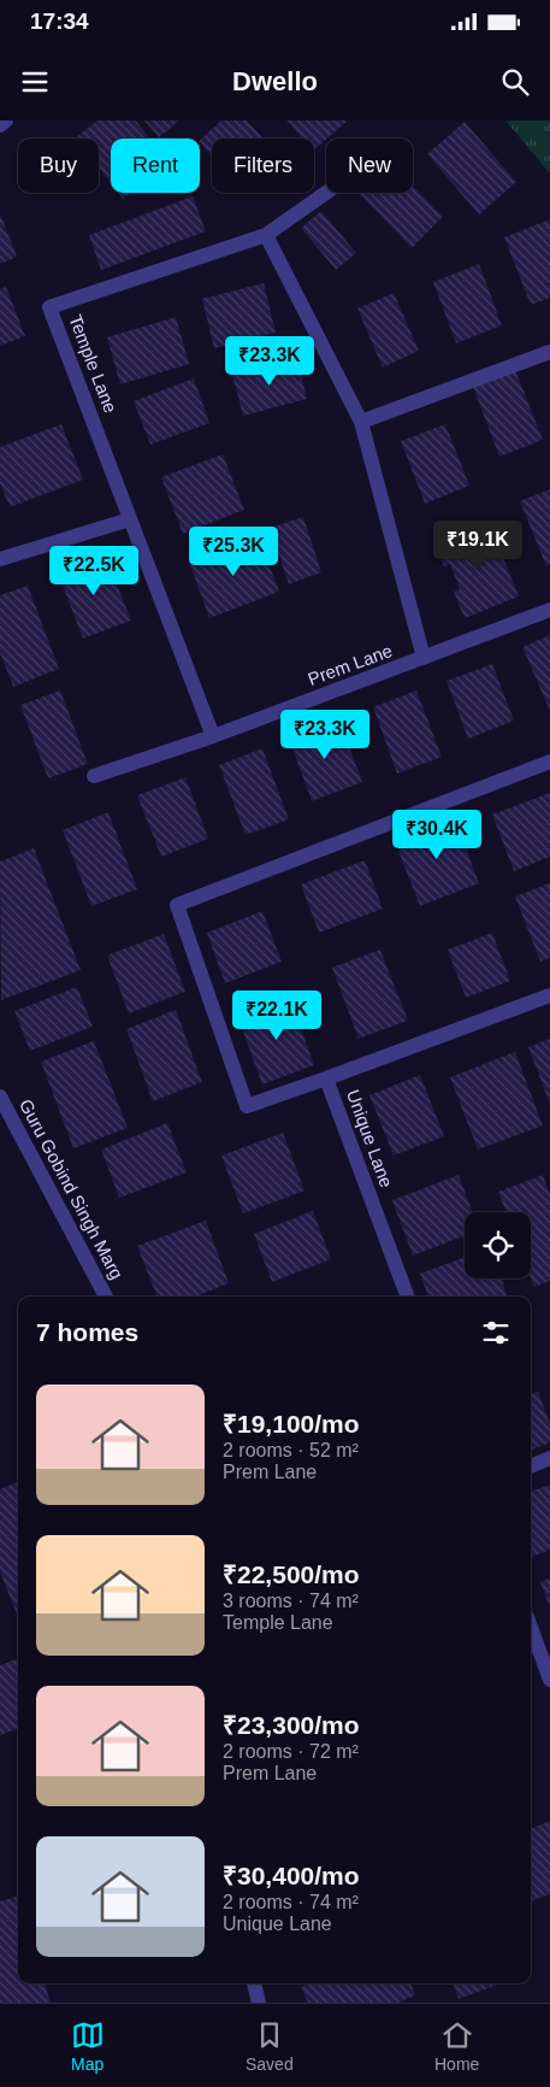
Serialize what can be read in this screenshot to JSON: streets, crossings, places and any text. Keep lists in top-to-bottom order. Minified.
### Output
{"streets":{"street":["Temple Lane","Prem Lane","Unique Lane","Guru Gobind Singh Marg"]},"crossings":[["Temple Lane","Prem Lane"]],"page":{"status":"17:34","header":"Dwello","chip":["Buy","Rent","Filters","New"],"price":["₹23.3K","₹19.1K","₹25.3K","₹22.5K","₹23.3K","₹30.4K","₹22.1K"],"heading":"7 homes","list":[{"name":"₹19,100/mo","note":"2 rooms · 52 m² · Prem Lane"},{"name":"₹22,500/mo","note":"3 rooms · 74 m² · Temple Lane"},{"name":"₹23,300/mo","note":"2 rooms · 72 m² · Prem Lane"},{"name":"₹30,400/mo","note":"2 rooms · 74 m² · Unique Lane"}],"tabs":["Map","Saved","Home"]}}
